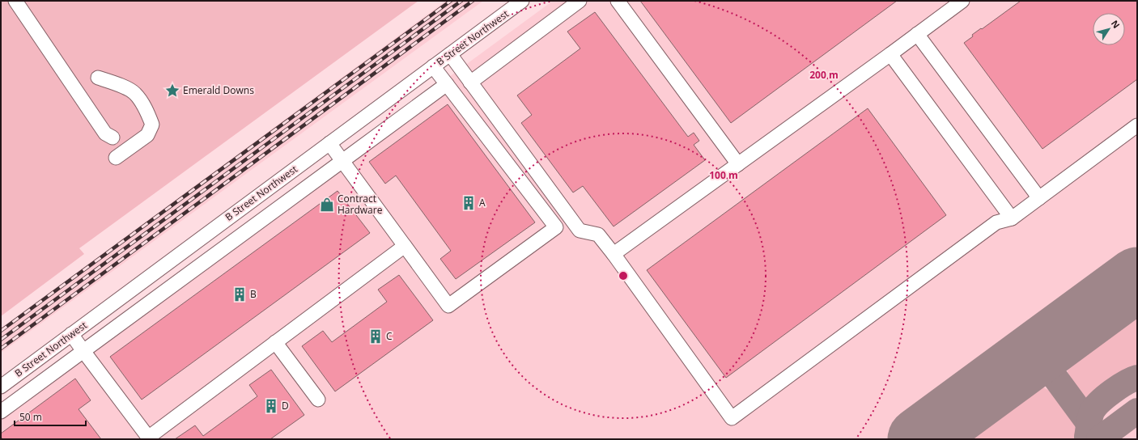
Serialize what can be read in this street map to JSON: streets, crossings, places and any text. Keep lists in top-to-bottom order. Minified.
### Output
{"streets":{"street":["B Street Northwest"]},"places":{"place":["Emerald Downs"],"building":["A","B","C","D"],"shop":["Contract Hardware"]},"scale_bar":"50 m","north":"top right","rings":["200 m","100 m"]}
